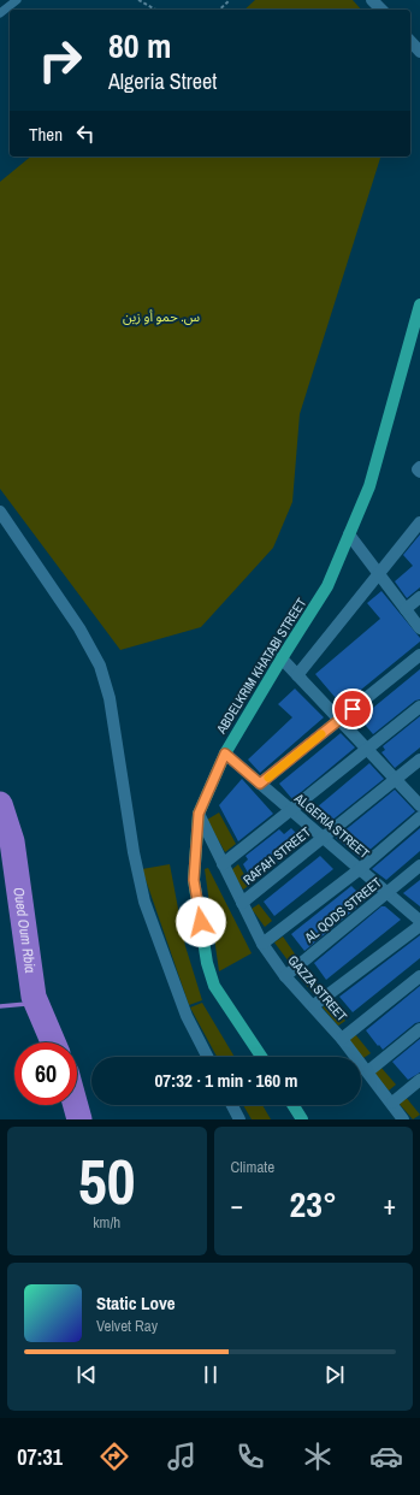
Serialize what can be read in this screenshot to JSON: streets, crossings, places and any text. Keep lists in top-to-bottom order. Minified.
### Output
{"streets":{"main road":["ABDELKRIM KHATABI STREET"],"street":["ALGERIA STREET","RAFAH STREET","AL QODS STREET","GAZZA STREET"]},"crossings":[["ABDELKRIM KHATABI STREET","ALGERIA STREET"],["ABDELKRIM KHATABI STREET","GAZZA STREET"],["ALGERIA STREET","RAFAH STREET"],["ALGERIA STREET","AL QODS STREET"],["RAFAH STREET","GAZZA STREET"],["AL QODS STREET","GAZZA STREET"]],"water":["Oued Oum Rbia"],"parks":["س. حمو أو زين"],"page":{"turn":["80 m","Algeria Street"],"then":"Then","limit":"60","trip":"07:32 · 1 min · 160 m","tile":[["50","km/h"],"Climate"],"heat":["−","23°","+"],"song":["Static Love","Velvet Ray"],"tabs":"07:31"}}
